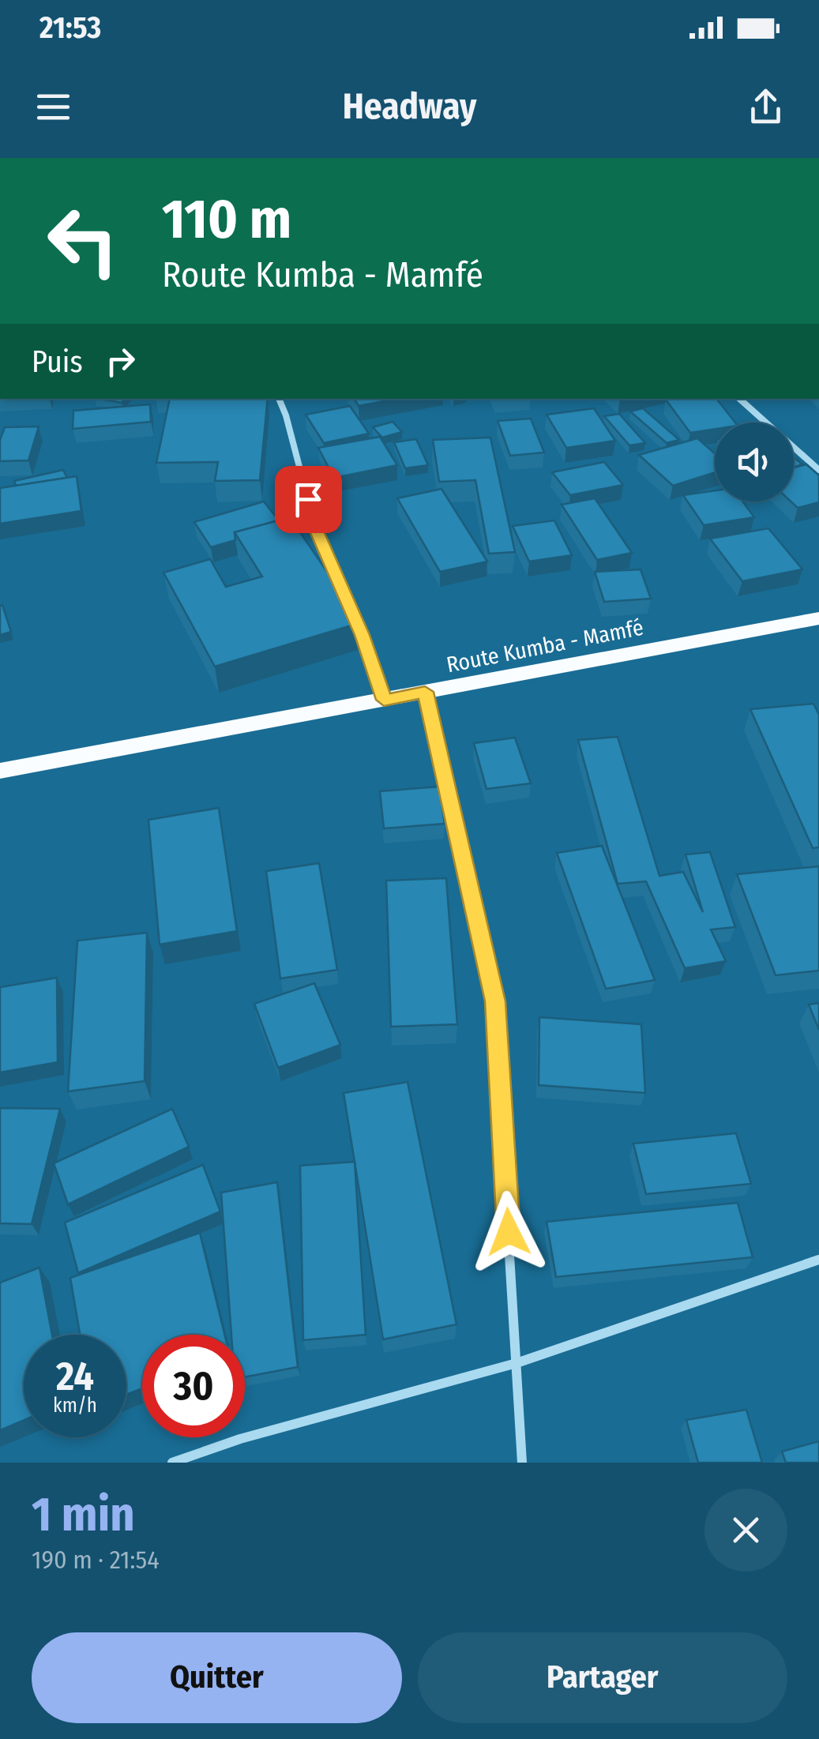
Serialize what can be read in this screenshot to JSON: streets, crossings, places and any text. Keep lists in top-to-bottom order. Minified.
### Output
{"streets":{"highway":["Route Kumba - Mamfé"]},"page":{"status":"21:53","header":"Headway","turn":["110 m","Route Kumba - Mamfé"],"then":"Puis","speed":"24 km/h","limit":"30","heading":["1 min","190 m · 21:54"],"buttons":["Quitter","Partager"]}}
